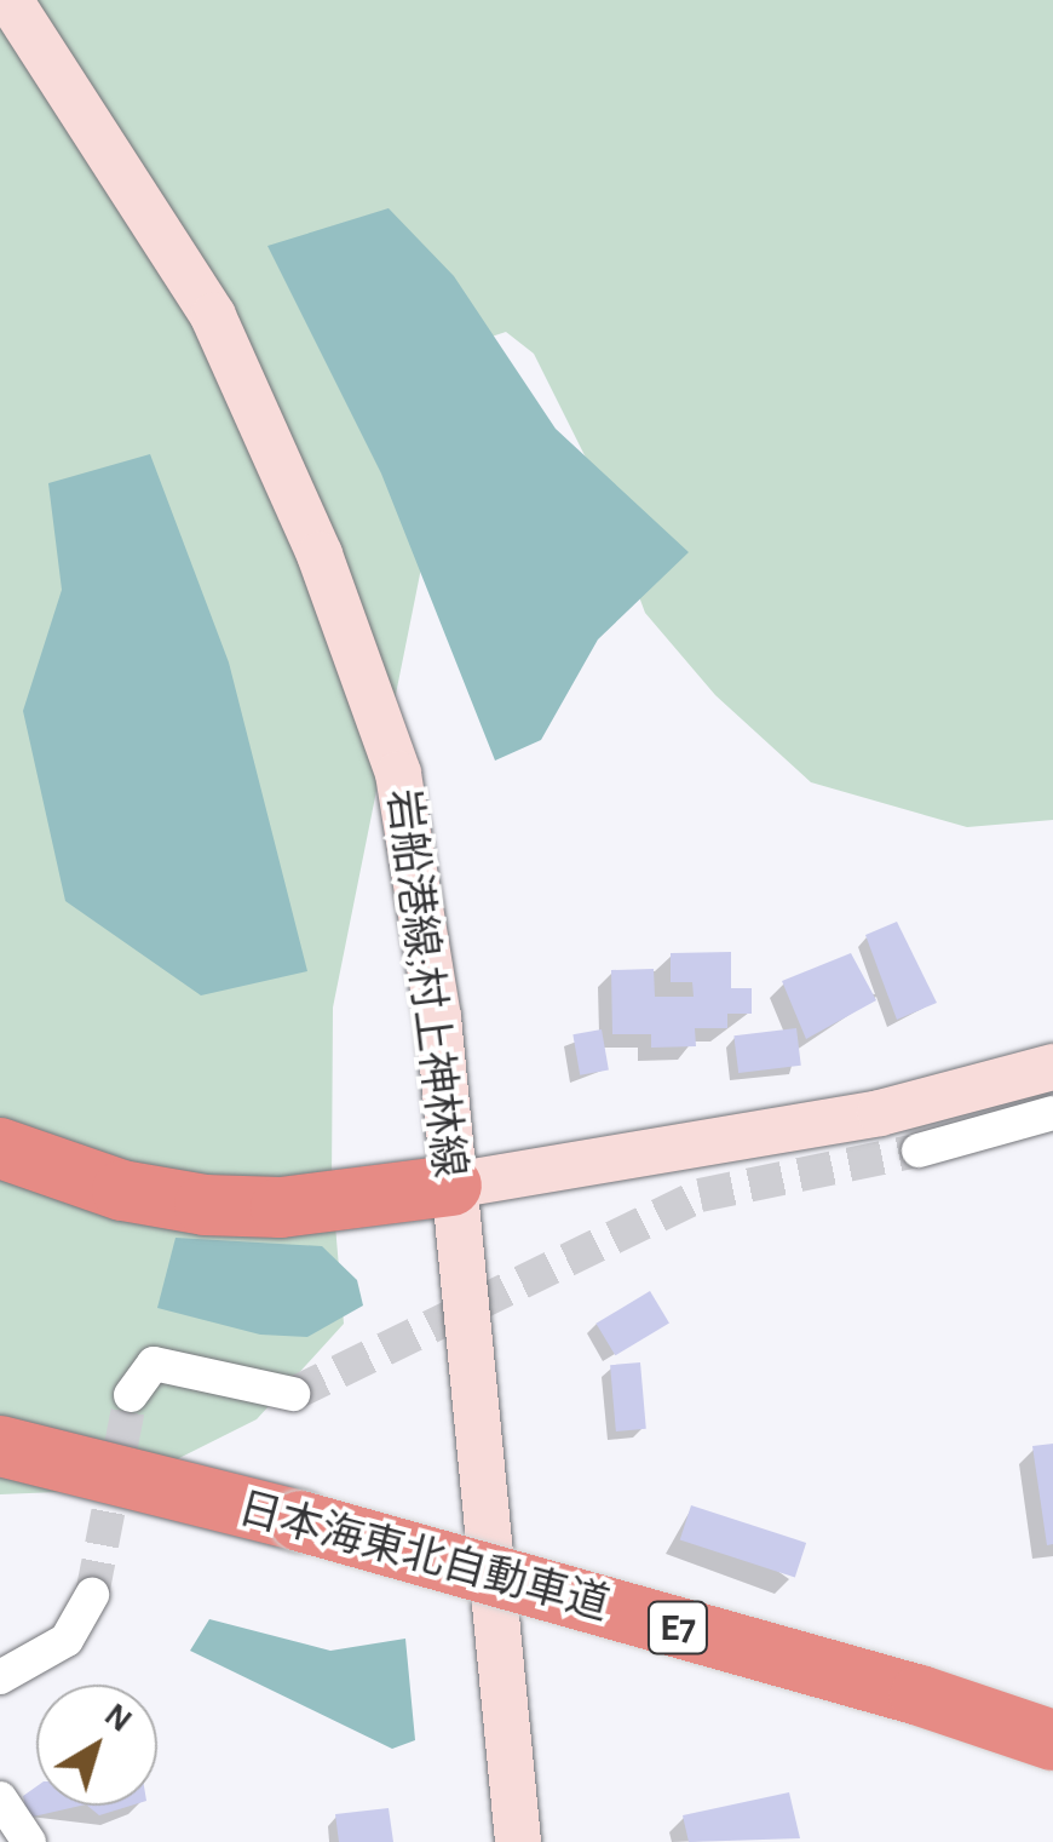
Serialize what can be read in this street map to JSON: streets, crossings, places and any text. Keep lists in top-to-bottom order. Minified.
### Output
{"streets":{"highway":["日本海東北自動車道","E7"],"main road":["岩船港線;村上神林線"]},"north":"top right"}
